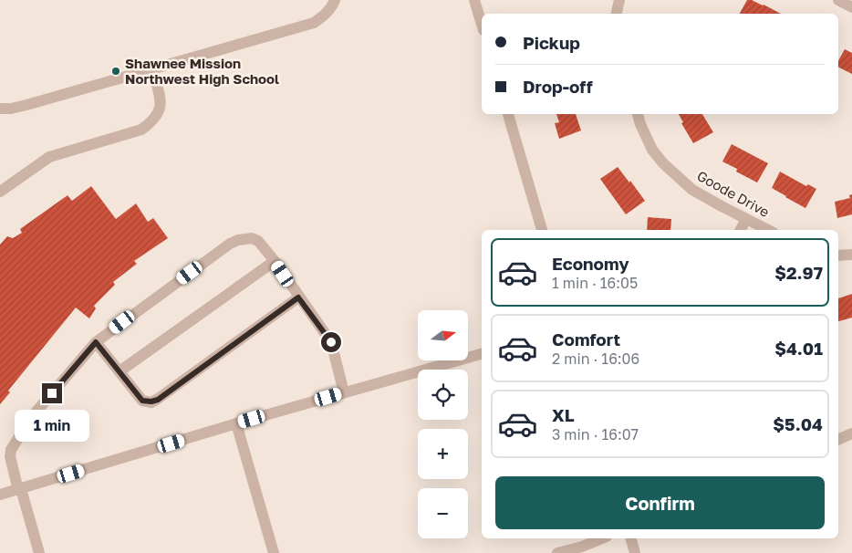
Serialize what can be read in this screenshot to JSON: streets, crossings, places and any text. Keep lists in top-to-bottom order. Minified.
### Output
{"streets":{"street":["Goode Drive"]},"places":["Shawnee Mission Northwest High School"],"north":"right","page":{"banner":["Pickup","Drop-off"],"list":[{"name":"Economy","note":"1 min · 16:05","value":"$2.97"},{"name":"Comfort","note":"2 min · 16:06","value":"$4.01"},{"name":"XL","note":"3 min · 16:07","value":"$5.04"}],"map_buttons":["+","−"],"bubble":"1 min","buttons":"Confirm"}}
